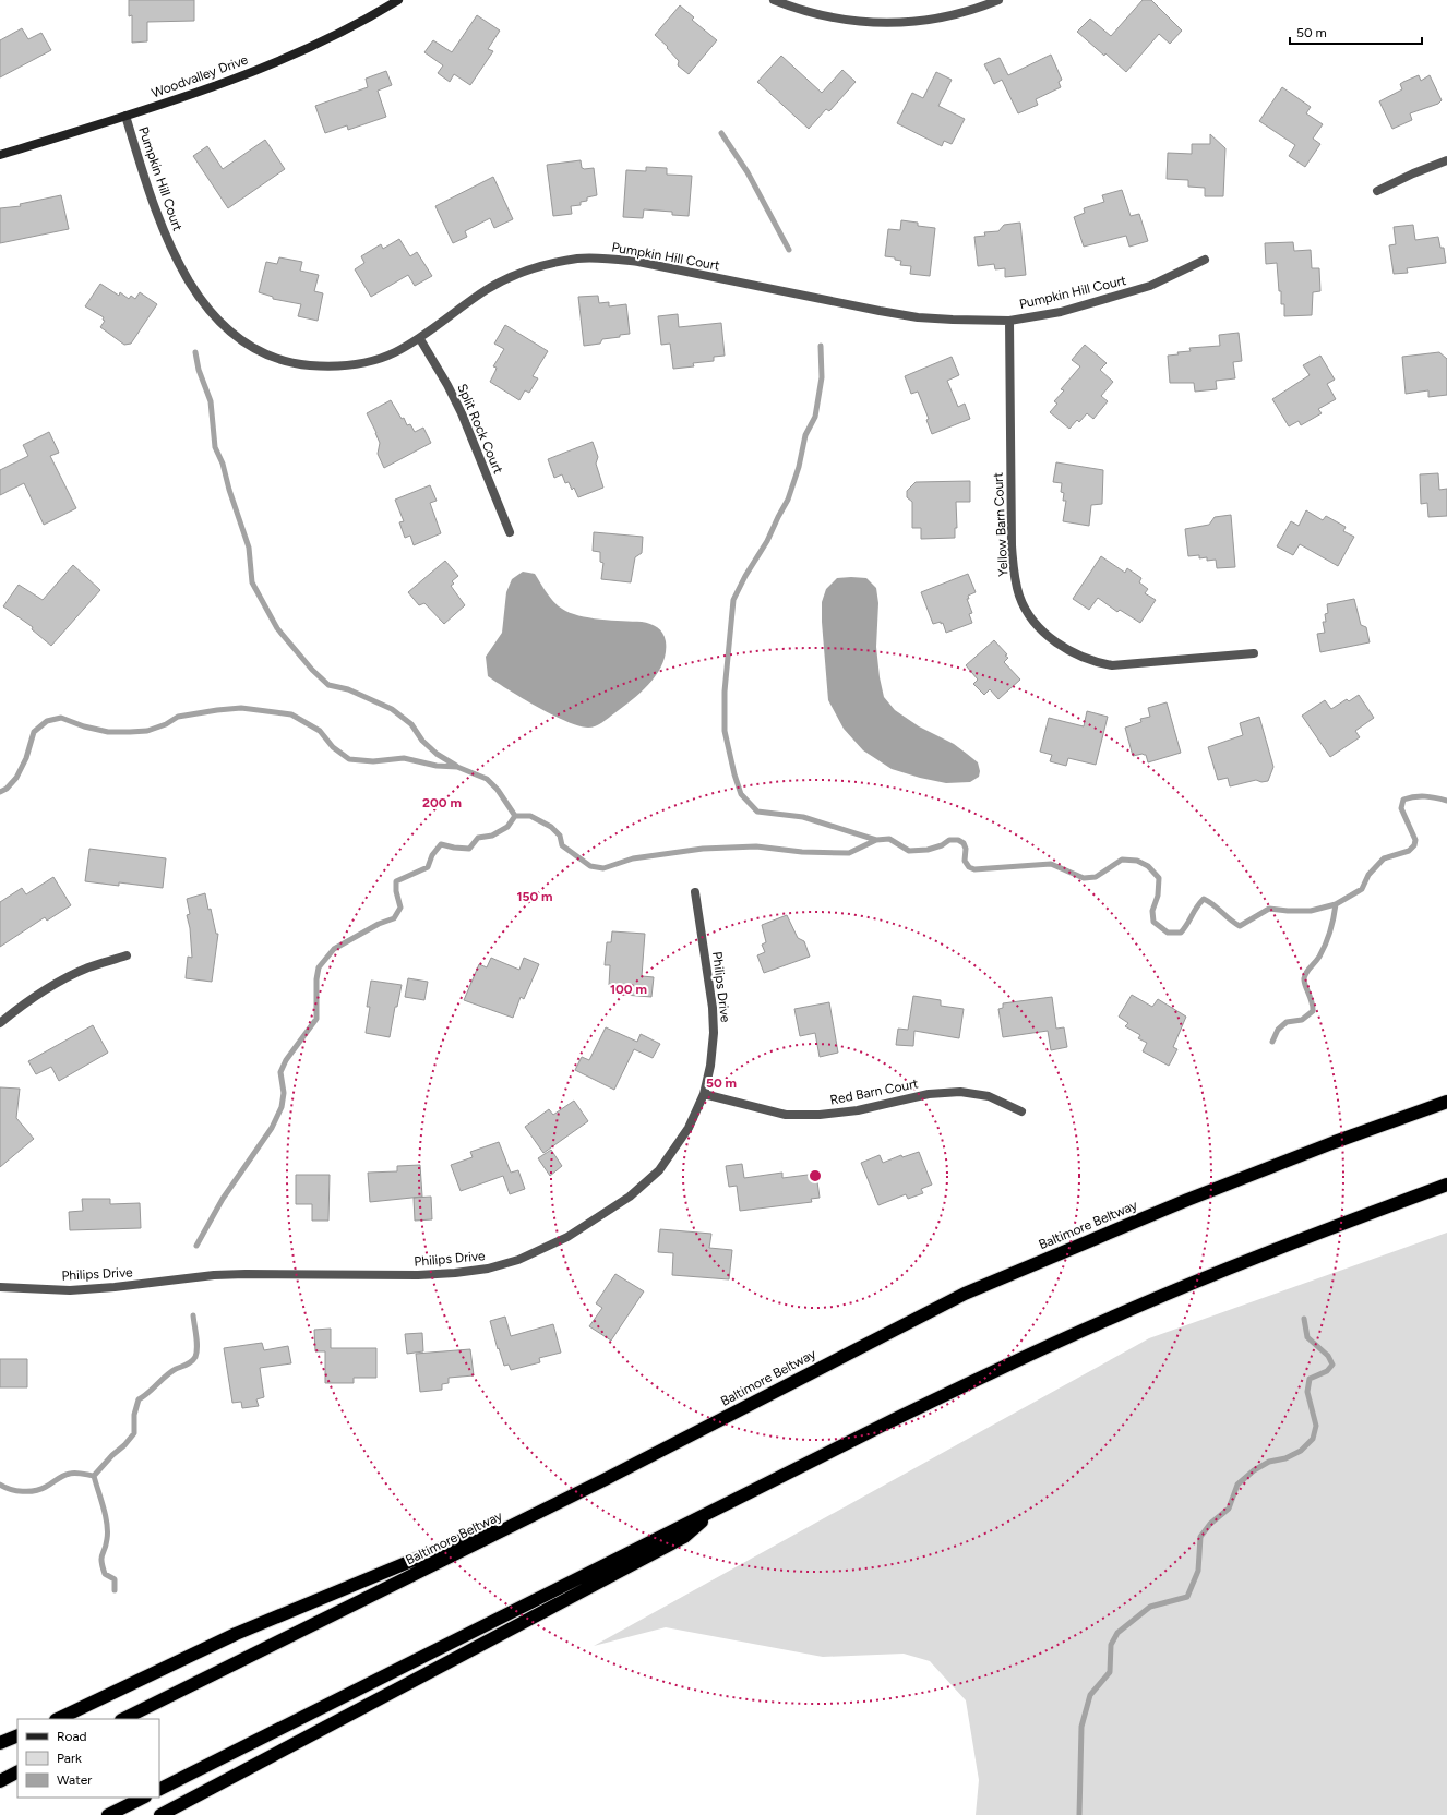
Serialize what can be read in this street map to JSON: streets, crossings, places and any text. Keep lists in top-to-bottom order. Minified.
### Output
{"streets":{"highway":["Baltimore Beltway"],"street":["Woodvalley Drive","Pumpkin Hill Court","Split Rock Court","Yellow Barn Court","Philips Drive","Red Barn Court"]},"crossings":[["Woodvalley Drive","Pumpkin Hill Court"],["Pumpkin Hill Court","Split Rock Court"],["Pumpkin Hill Court","Yellow Barn Court"],["Philips Drive","Red Barn Court"]],"legend":["Road","Park","Water"],"scale_bar":"50 m","rings":["200 m","150 m","100 m","50 m"]}
